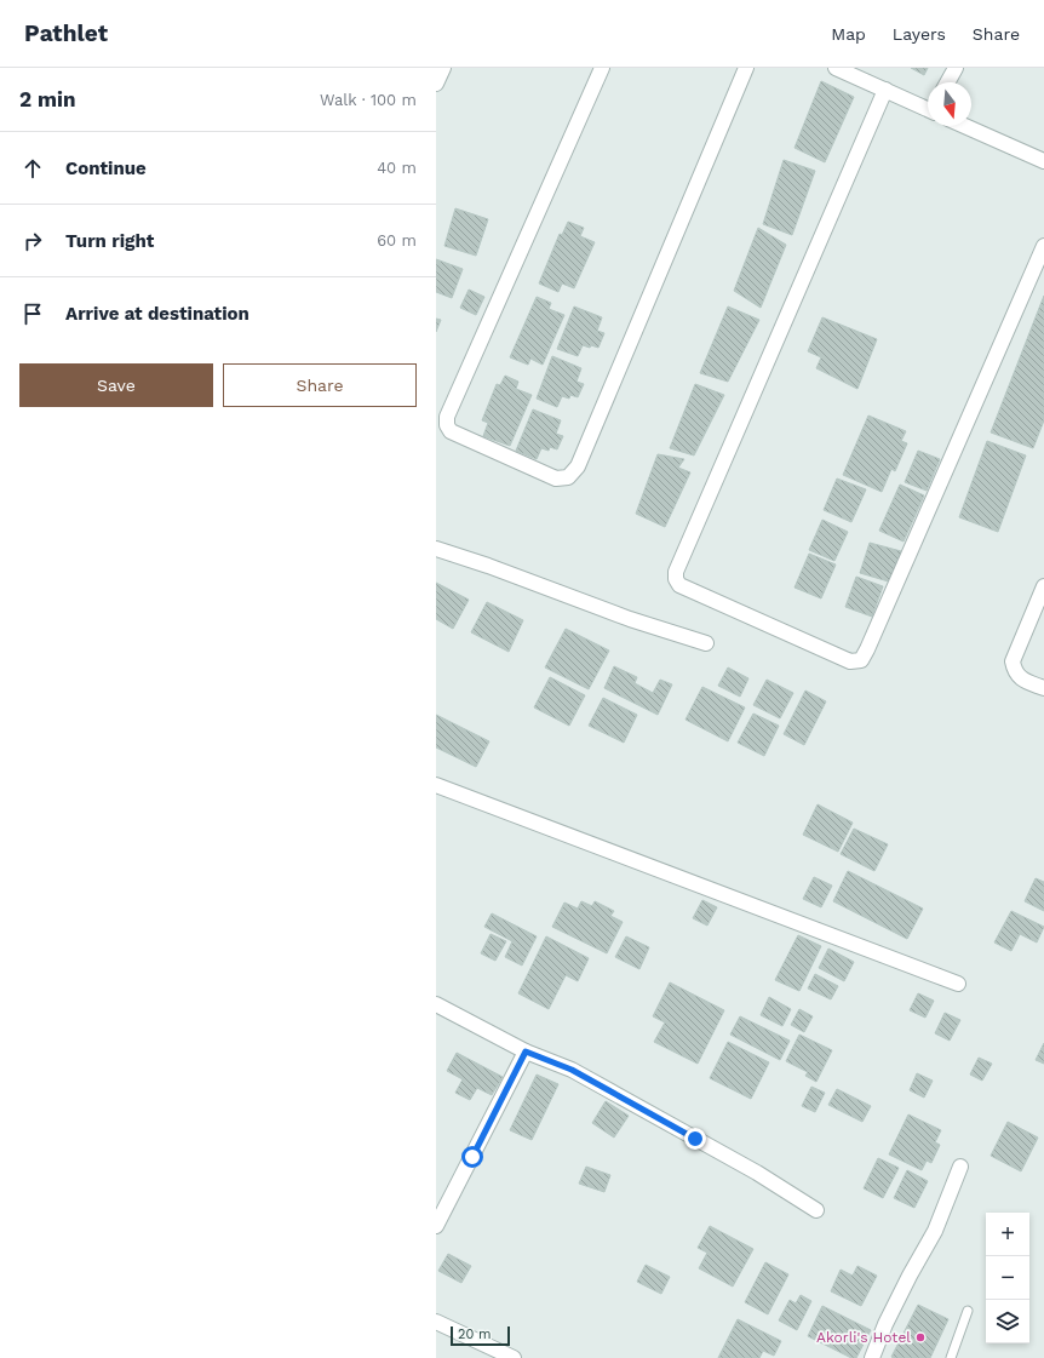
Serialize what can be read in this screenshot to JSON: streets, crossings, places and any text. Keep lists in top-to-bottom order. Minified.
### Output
{"places":["Akorli's Hotel"],"scale_bar":"20 m","north":"bottom","page":{"header":"Pathlet","nav":["Map","Layers","Share"],"heading":["2 min","Walk · 100 m"],"list":[["Continue","40 m"],["Turn right","60 m"],"Arrive at destination"],"buttons":["Save","Share"],"map_buttons":["+","−"],"scale":"20 m"}}
